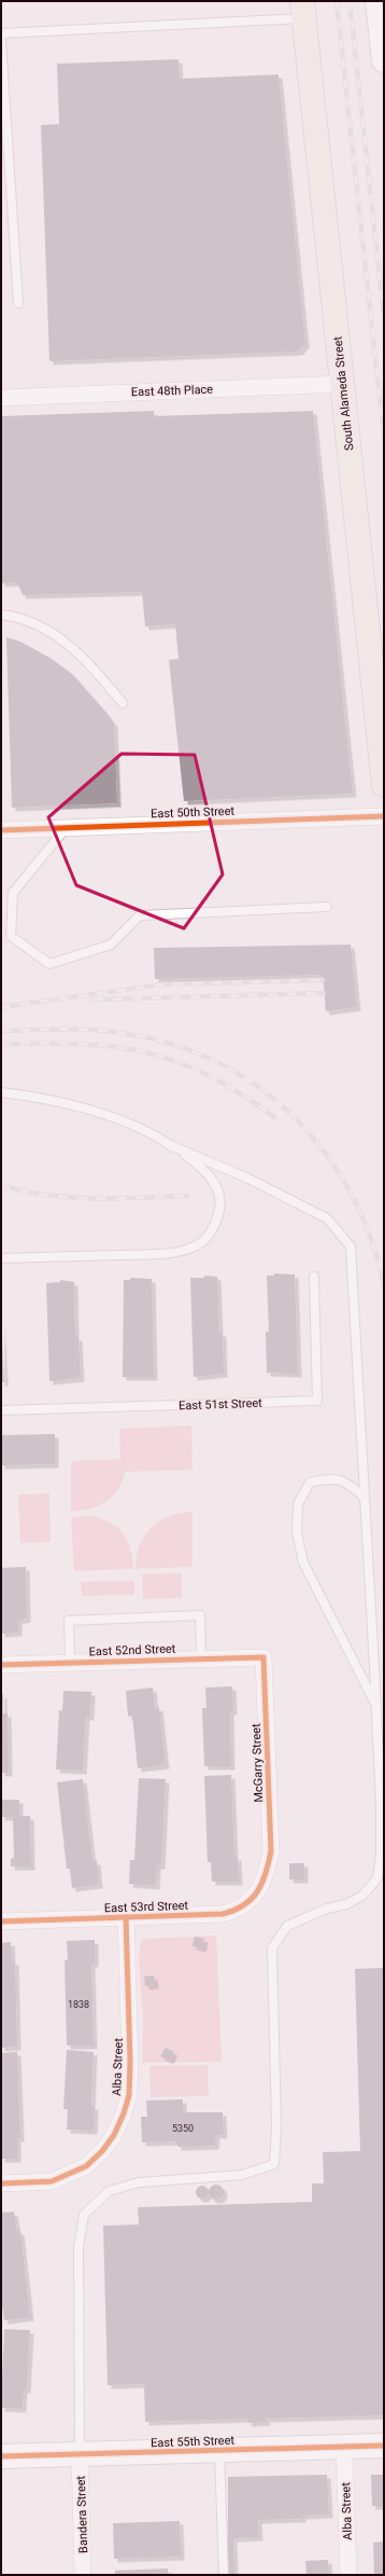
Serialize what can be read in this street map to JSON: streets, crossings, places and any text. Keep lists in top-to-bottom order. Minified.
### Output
{"streets":{"main road":["South Alameda Street"],"street":["East 48th Place","East 50th Street","East 52nd Street","McGarry Street","East 53rd Street","Alba Street","East 55th Street","Bandera Street"],"lane":["East 51st Street"]},"crossings":[["East 48th Place","South Alameda Street"],["East 52nd Street","McGarry Street"],["McGarry Street","East 53rd Street"],["East 53rd Street","Alba Street"],["Alba Street","East 55th Street"],["East 55th Street","Bandera Street"]],"house_numbers":["1838","5350"]}
